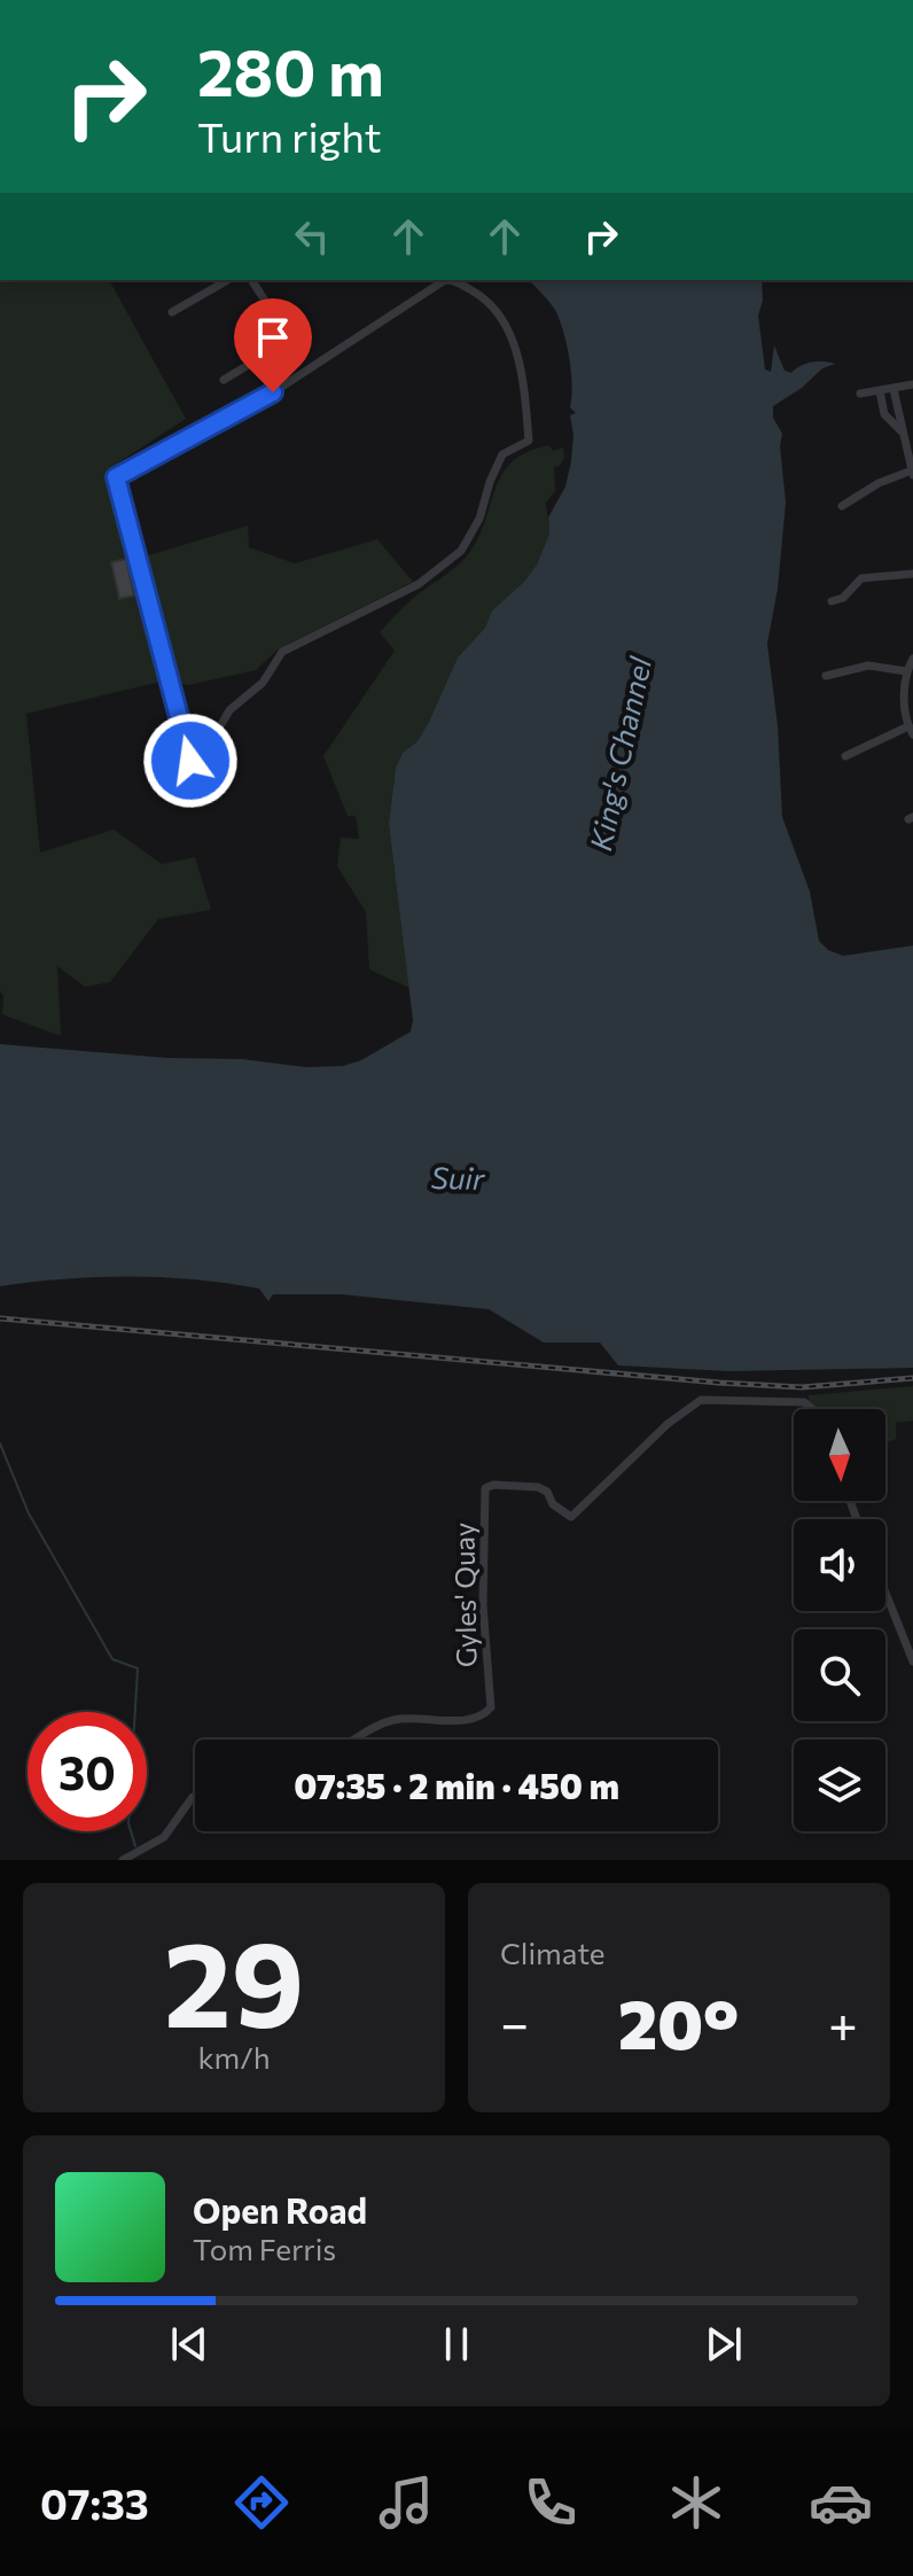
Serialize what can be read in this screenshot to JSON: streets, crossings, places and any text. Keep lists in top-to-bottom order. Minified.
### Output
{"streets":{"street":["Gyles' Quay"]},"water":["King's Channel","Suir"],"north":"bottom","page":{"turn":["280 m","Turn right"],"limit":"30","trip":"07:35 · 2 min · 450 m","tile":[["29","km/h"],"Climate"],"heat":["−","20°","+"],"song":["Open Road","Tom Ferris"],"tabs":"07:33"}}
